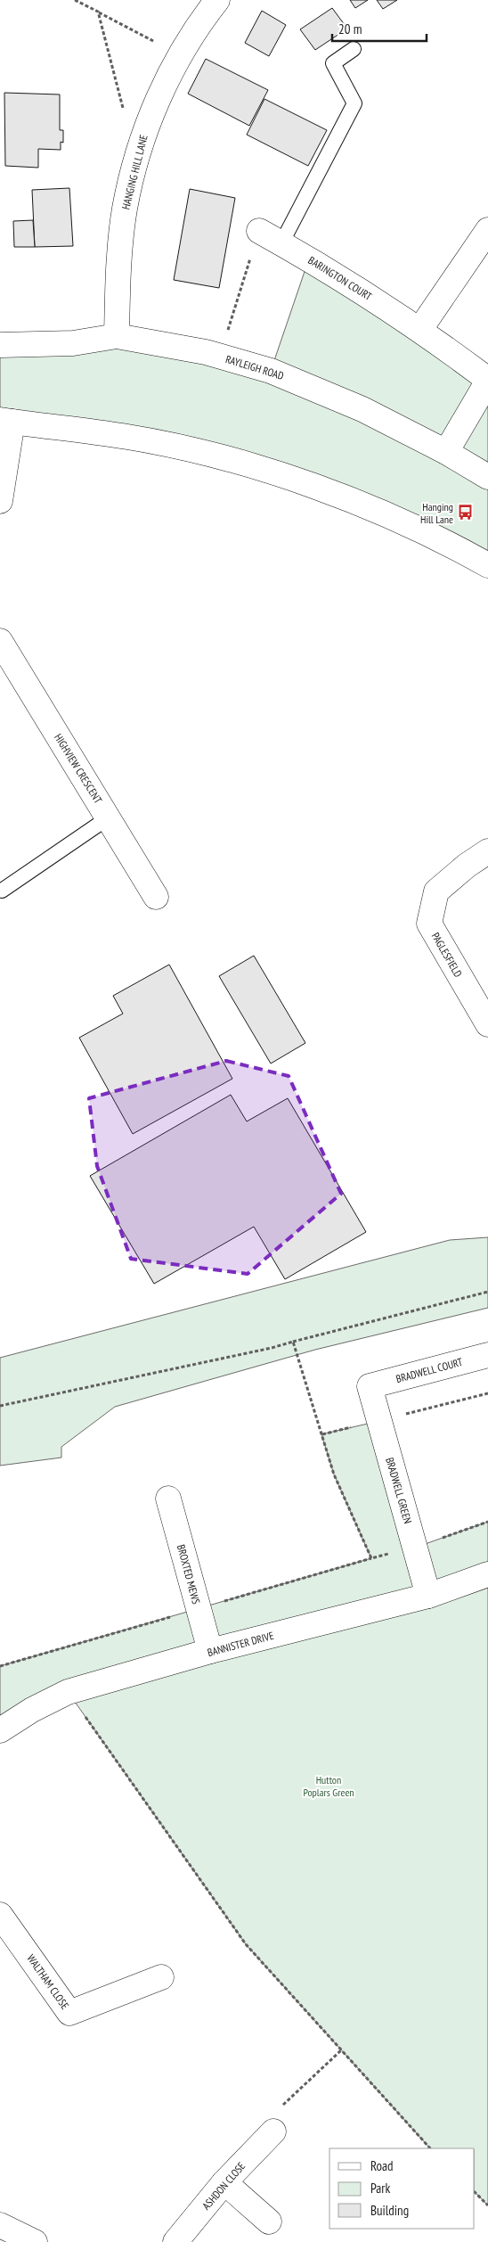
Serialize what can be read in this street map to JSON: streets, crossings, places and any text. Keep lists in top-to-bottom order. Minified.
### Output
{"streets":{"street":["HANGING HILL LANE","BARINGTON COURT","RAYLEIGH ROAD","HIGHVIEW CRESCENT","PAGLESFIELD","BRADWELL COURT","BRADWELL GREEN","BROXTED MEWS","BANNISTER DRIVE","WALTHAM CLOSE","ASHDON CLOSE"]},"crossings":[["HANGING HILL LANE","RAYLEIGH ROAD"],["BARINGTON COURT","RAYLEIGH ROAD"],["BRADWELL COURT","BRADWELL GREEN"],["BRADWELL GREEN","BANNISTER DRIVE"],["BROXTED MEWS","BANNISTER DRIVE"]],"parks":["Hutton Poplars Green"],"places":{"bus stop":["Hanging Hill Lane"]},"legend":["Road","Park","Building"],"scale_bar":"20 m"}
